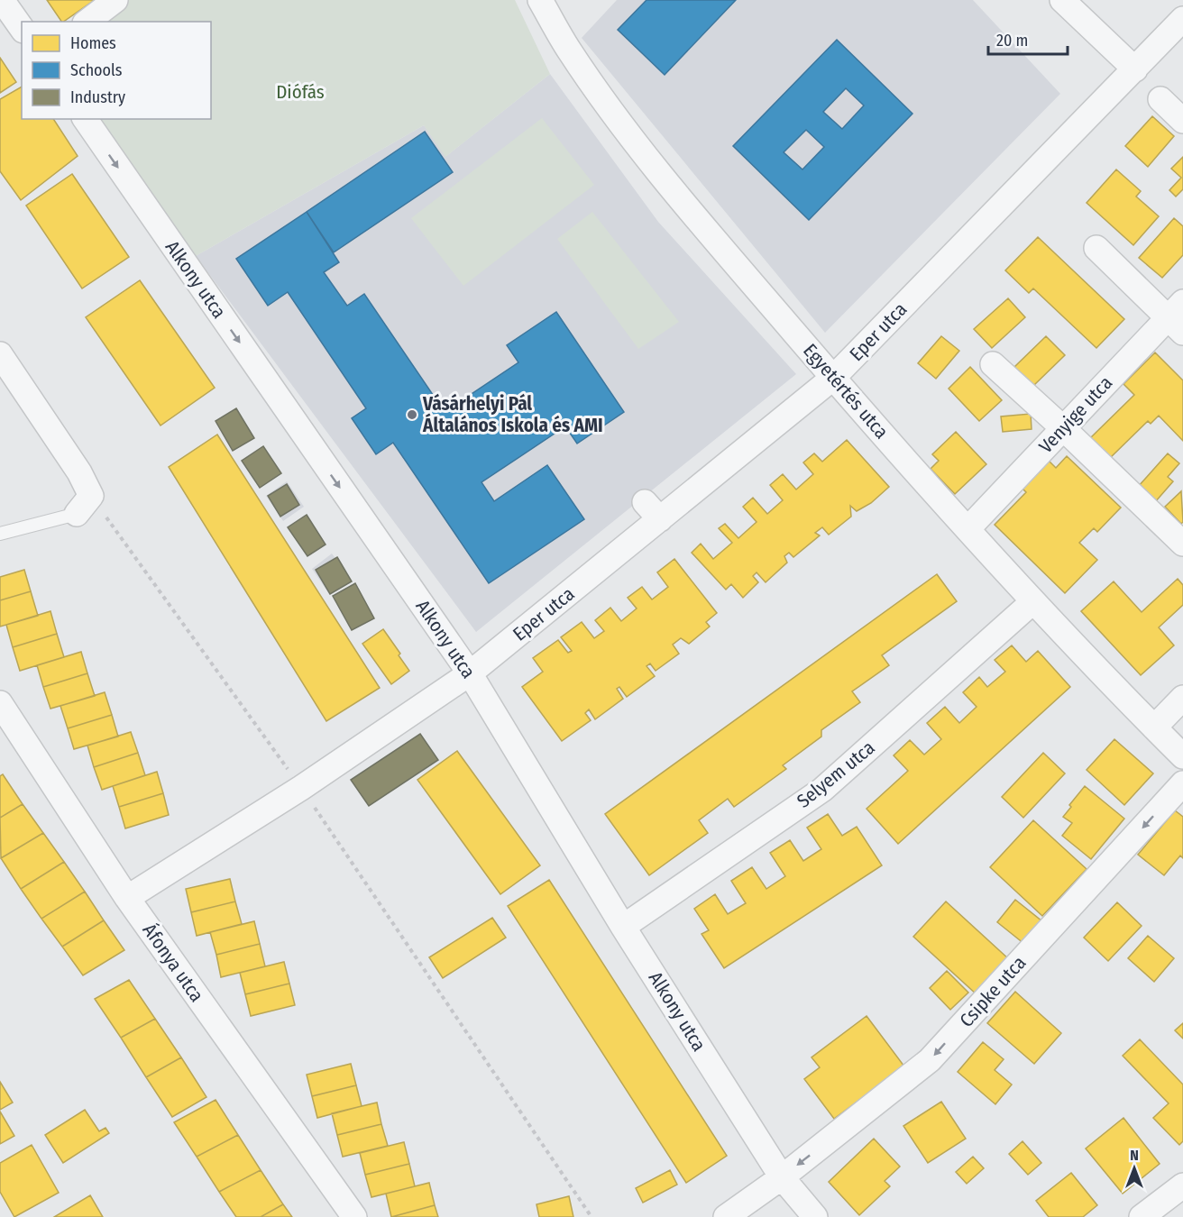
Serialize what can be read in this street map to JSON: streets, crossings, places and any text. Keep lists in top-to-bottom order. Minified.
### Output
{"streets":{"street":["Alkony utca","Eper utca","Egyetértés utca","Venyige utca","Selyem utca","Áfonya utca","Csipke utca"]},"crossings":[["Alkony utca","Eper utca"],["Alkony utca","Selyem utca"],["Alkony utca","Csipke utca"],["Eper utca","Egyetértés utca"],["Eper utca","Áfonya utca"],["Egyetértés utca","Venyige utca"],["Egyetértés utca","Selyem utca"]],"one_way":["Alkony utca","Csipke utca"],"parks":["Diófás"],"places":["Vásárhelyi Pál Általános Iskola és AMI"],"legend":["Homes","Schools","Industry"],"scale_bar":"20 m","north":"top"}
